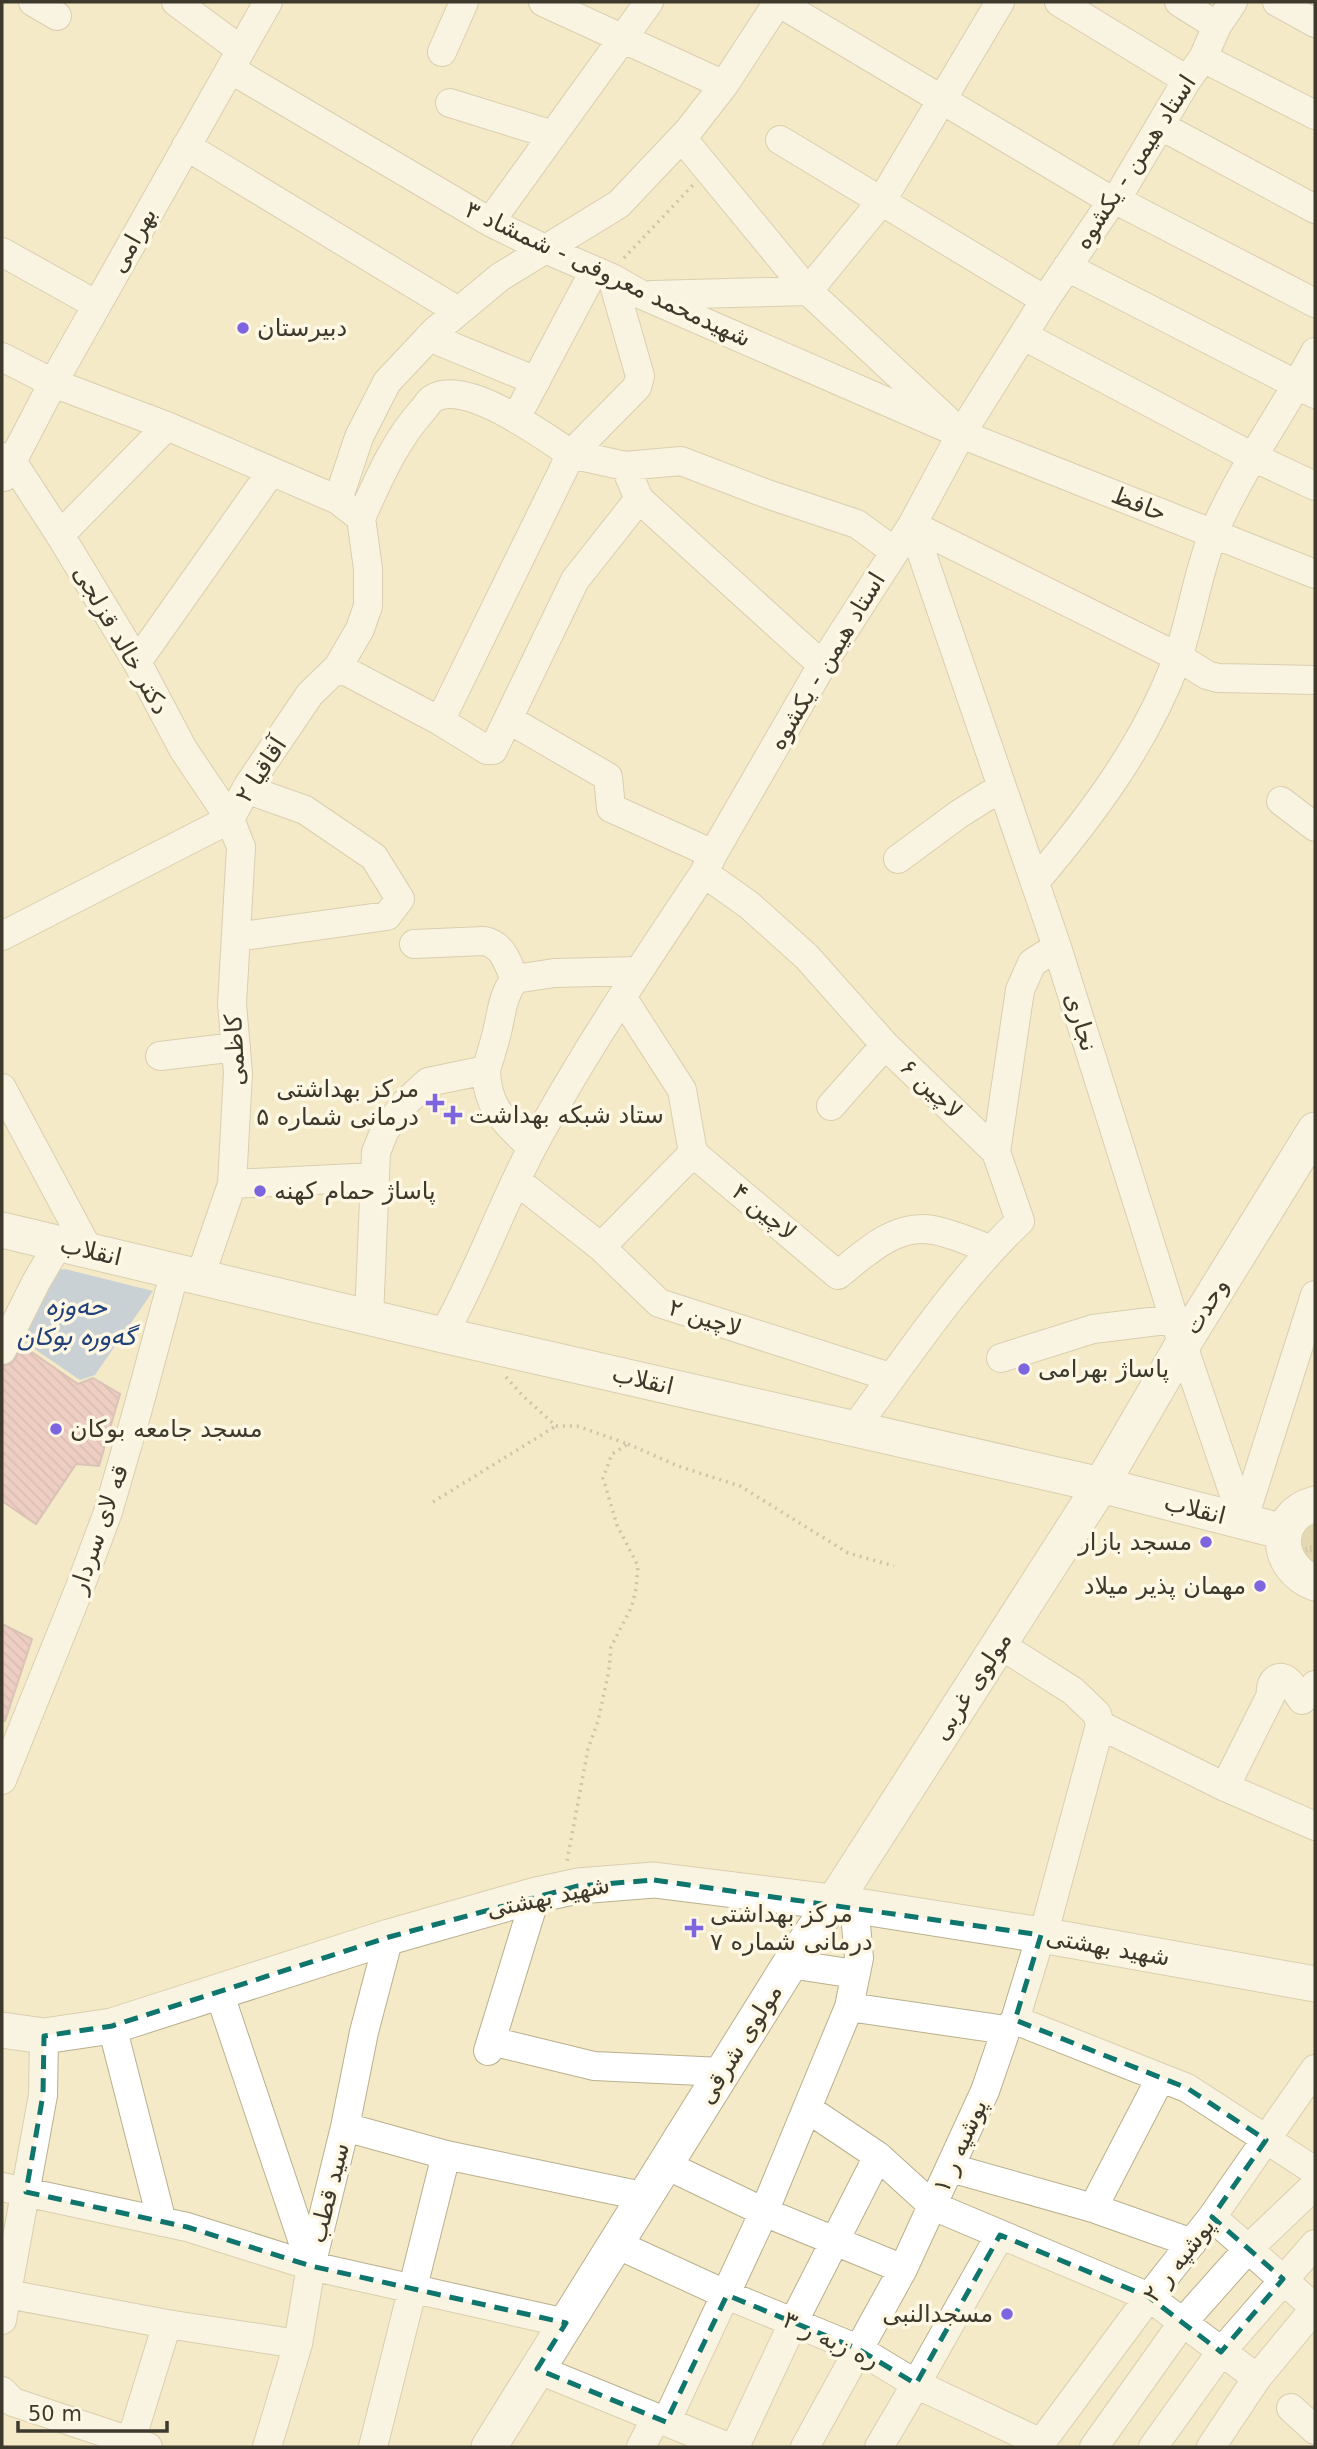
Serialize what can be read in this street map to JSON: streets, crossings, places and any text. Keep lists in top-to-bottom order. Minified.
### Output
{"streets":{"main road":["انقلاب","وحدت","مولوی غربی","شهید بهشتی","مولوی شرقی"],"street":["استاد هیمن - یکشوه","بهرامی","شهیدمحمد معروفی - شمشاد ۳","حافظ","دکتر خالد قزلجی","آقاقیا ۲","نجاری","کاظمی","لاچین ۶","لاچین ۴","لاچین ۲","قه لای سردار","۱ پوشپه ر","سید قطب","پوشپه ر ۲","ره زبه ر ۳"]},"crossings":[["استاد هیمن - یکشوه","شهیدمحمد معروفی - شمشاد ۳"],["استاد هیمن - یکشوه","حافظ"],["استاد هیمن - یکشوه","نجاری"],["استاد هیمن - یکشوه","لاچین ۶"],["استاد هیمن - یکشوه","انقلاب"],["استاد هیمن - یکشوه","لاچین ۲"],["بهرامی","شهیدمحمد معروفی - شمشاد ۳"],["بهرامی","دکتر خالد قزلجی"],["شهیدمحمد معروفی - شمشاد ۳","حافظ"],["دکتر خالد قزلجی","آقاقیا ۲"],["دکتر خالد قزلجی","کاظمی"],["آقاقیا ۲","کاظمی"],["نجاری","لاچین ۶"],["نجاری","انقلاب"],["نجاری","وحدت"],["کاظمی","انقلاب"],["کاظمی","قه لای سردار"],["انقلاب","وحدت"],["انقلاب","قه لای سردار"],["انقلاب","مولوی غربی"],["وحدت","مولوی غربی"],["مولوی غربی","شهید بهشتی"],["مولوی غربی","مولوی شرقی"],["شهید بهشتی","مولوی شرقی"],["شهید بهشتی","۱ پوشپه ر"],["شهید بهشتی","سید قطب"],["مولوی شرقی","ره زبه ر ۳"],["۱ پوشپه ر","ره زبه ر ۳"],["پوشپه ر ۲","ره زبه ر ۳"]],"water":["حه‌وزه گه‌وره بوکان"],"places":{"other":["دبیرستان","پاساژ حمام کهنه","پاساژ بهرامی","مسجد جامعه بوکان","مسجد بازار","مهمان پذیر میلاد","مسجدالنبی"],"health":["مرکز بهداشتی درمانی شماره ۵","ستاد شبکه بهداشت","مرکز بهداشتی درمانی شماره ۷"]},"scale_bar":"50 m"}
